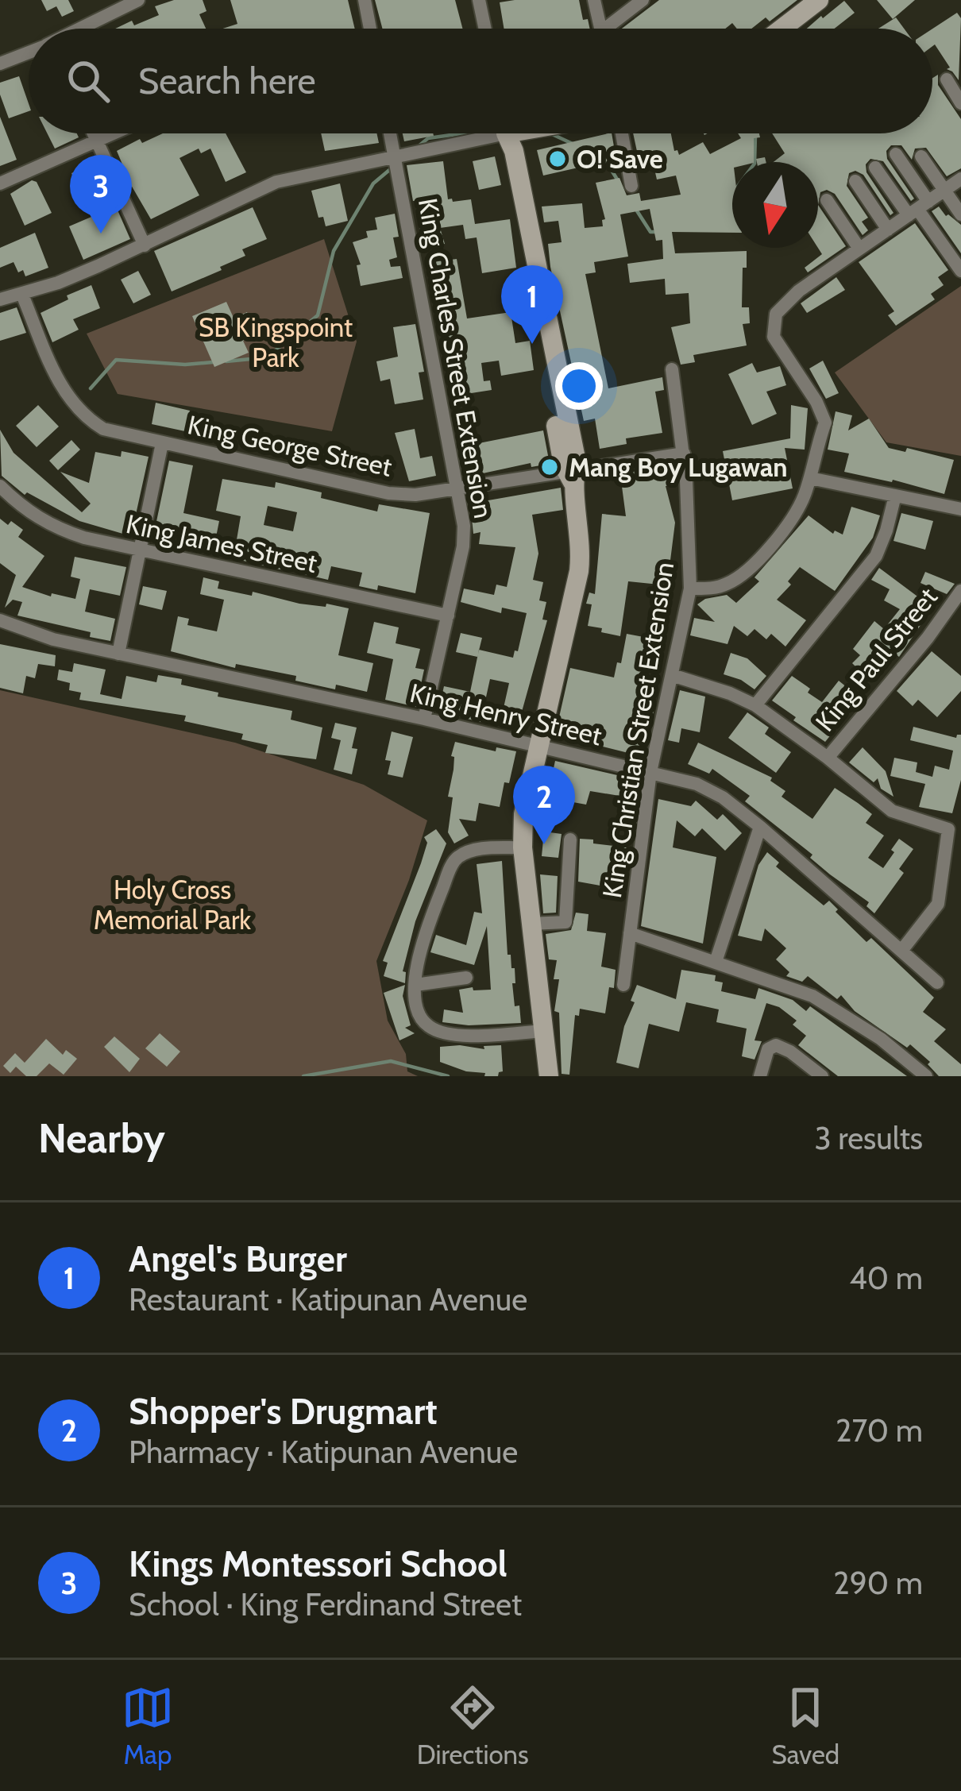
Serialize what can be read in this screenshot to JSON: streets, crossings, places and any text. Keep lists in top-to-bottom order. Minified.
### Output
{"streets":{"street":["King Charles Street Extension","King George Street","King James Street","King Paul Street","King Henry Street","King Christian Street Extension"]},"crossings":[["King Charles Street Extension","King George Street"],["King Charles Street Extension","King James Street"],["King Charles Street Extension","King Henry Street"],["King George Street","King Christian Street Extension"],["King Henry Street","King Christian Street Extension"]],"parks":["SB Kingspoint Park","Holy Cross Memorial Park"],"places":["O! Save","Mang Boy Lugawan"],"north":"bottom","page":{"search":"Search here","pins":["3","1","2"],"heading":["Nearby","3 results"],"list":[{"mark":"1","name":"Angel's Burger","note":"Restaurant · Katipunan Avenue","value":"40 m"},{"mark":"2","name":"Shopper's Drugmart","note":"Pharmacy · Katipunan Avenue","value":"270 m"},{"mark":"3","name":"Kings Montessori School","note":"School · King Ferdinand Street","value":"290 m"}],"nav":["Map","Directions","Saved"]}}
